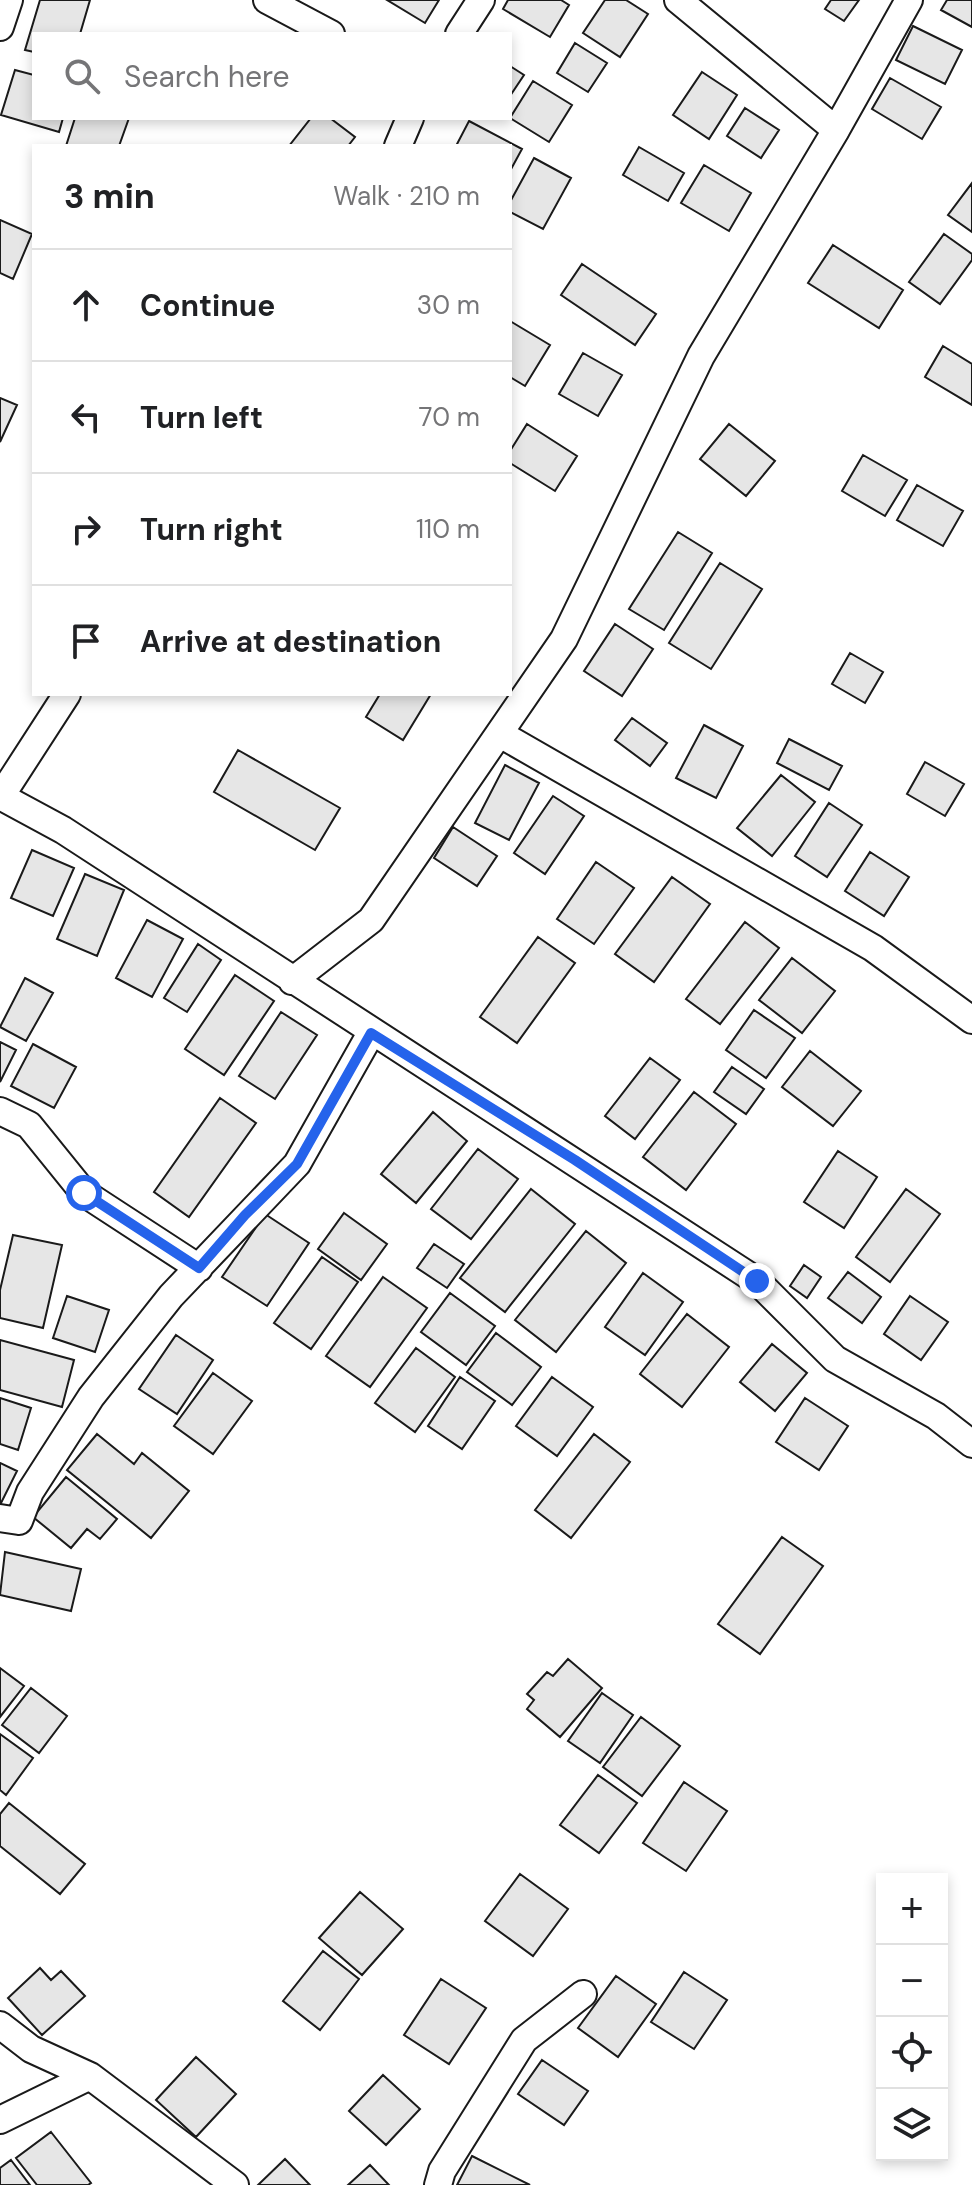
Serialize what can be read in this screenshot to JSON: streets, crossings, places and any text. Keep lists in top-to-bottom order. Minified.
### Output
{"page":{"search":"Search here","heading":["3 min","Walk · 210 m"],"list":[["Continue","30 m"],["Turn left","70 m"],["Turn right","110 m"],"Arrive at destination"],"map_buttons":["+","−"]}}
